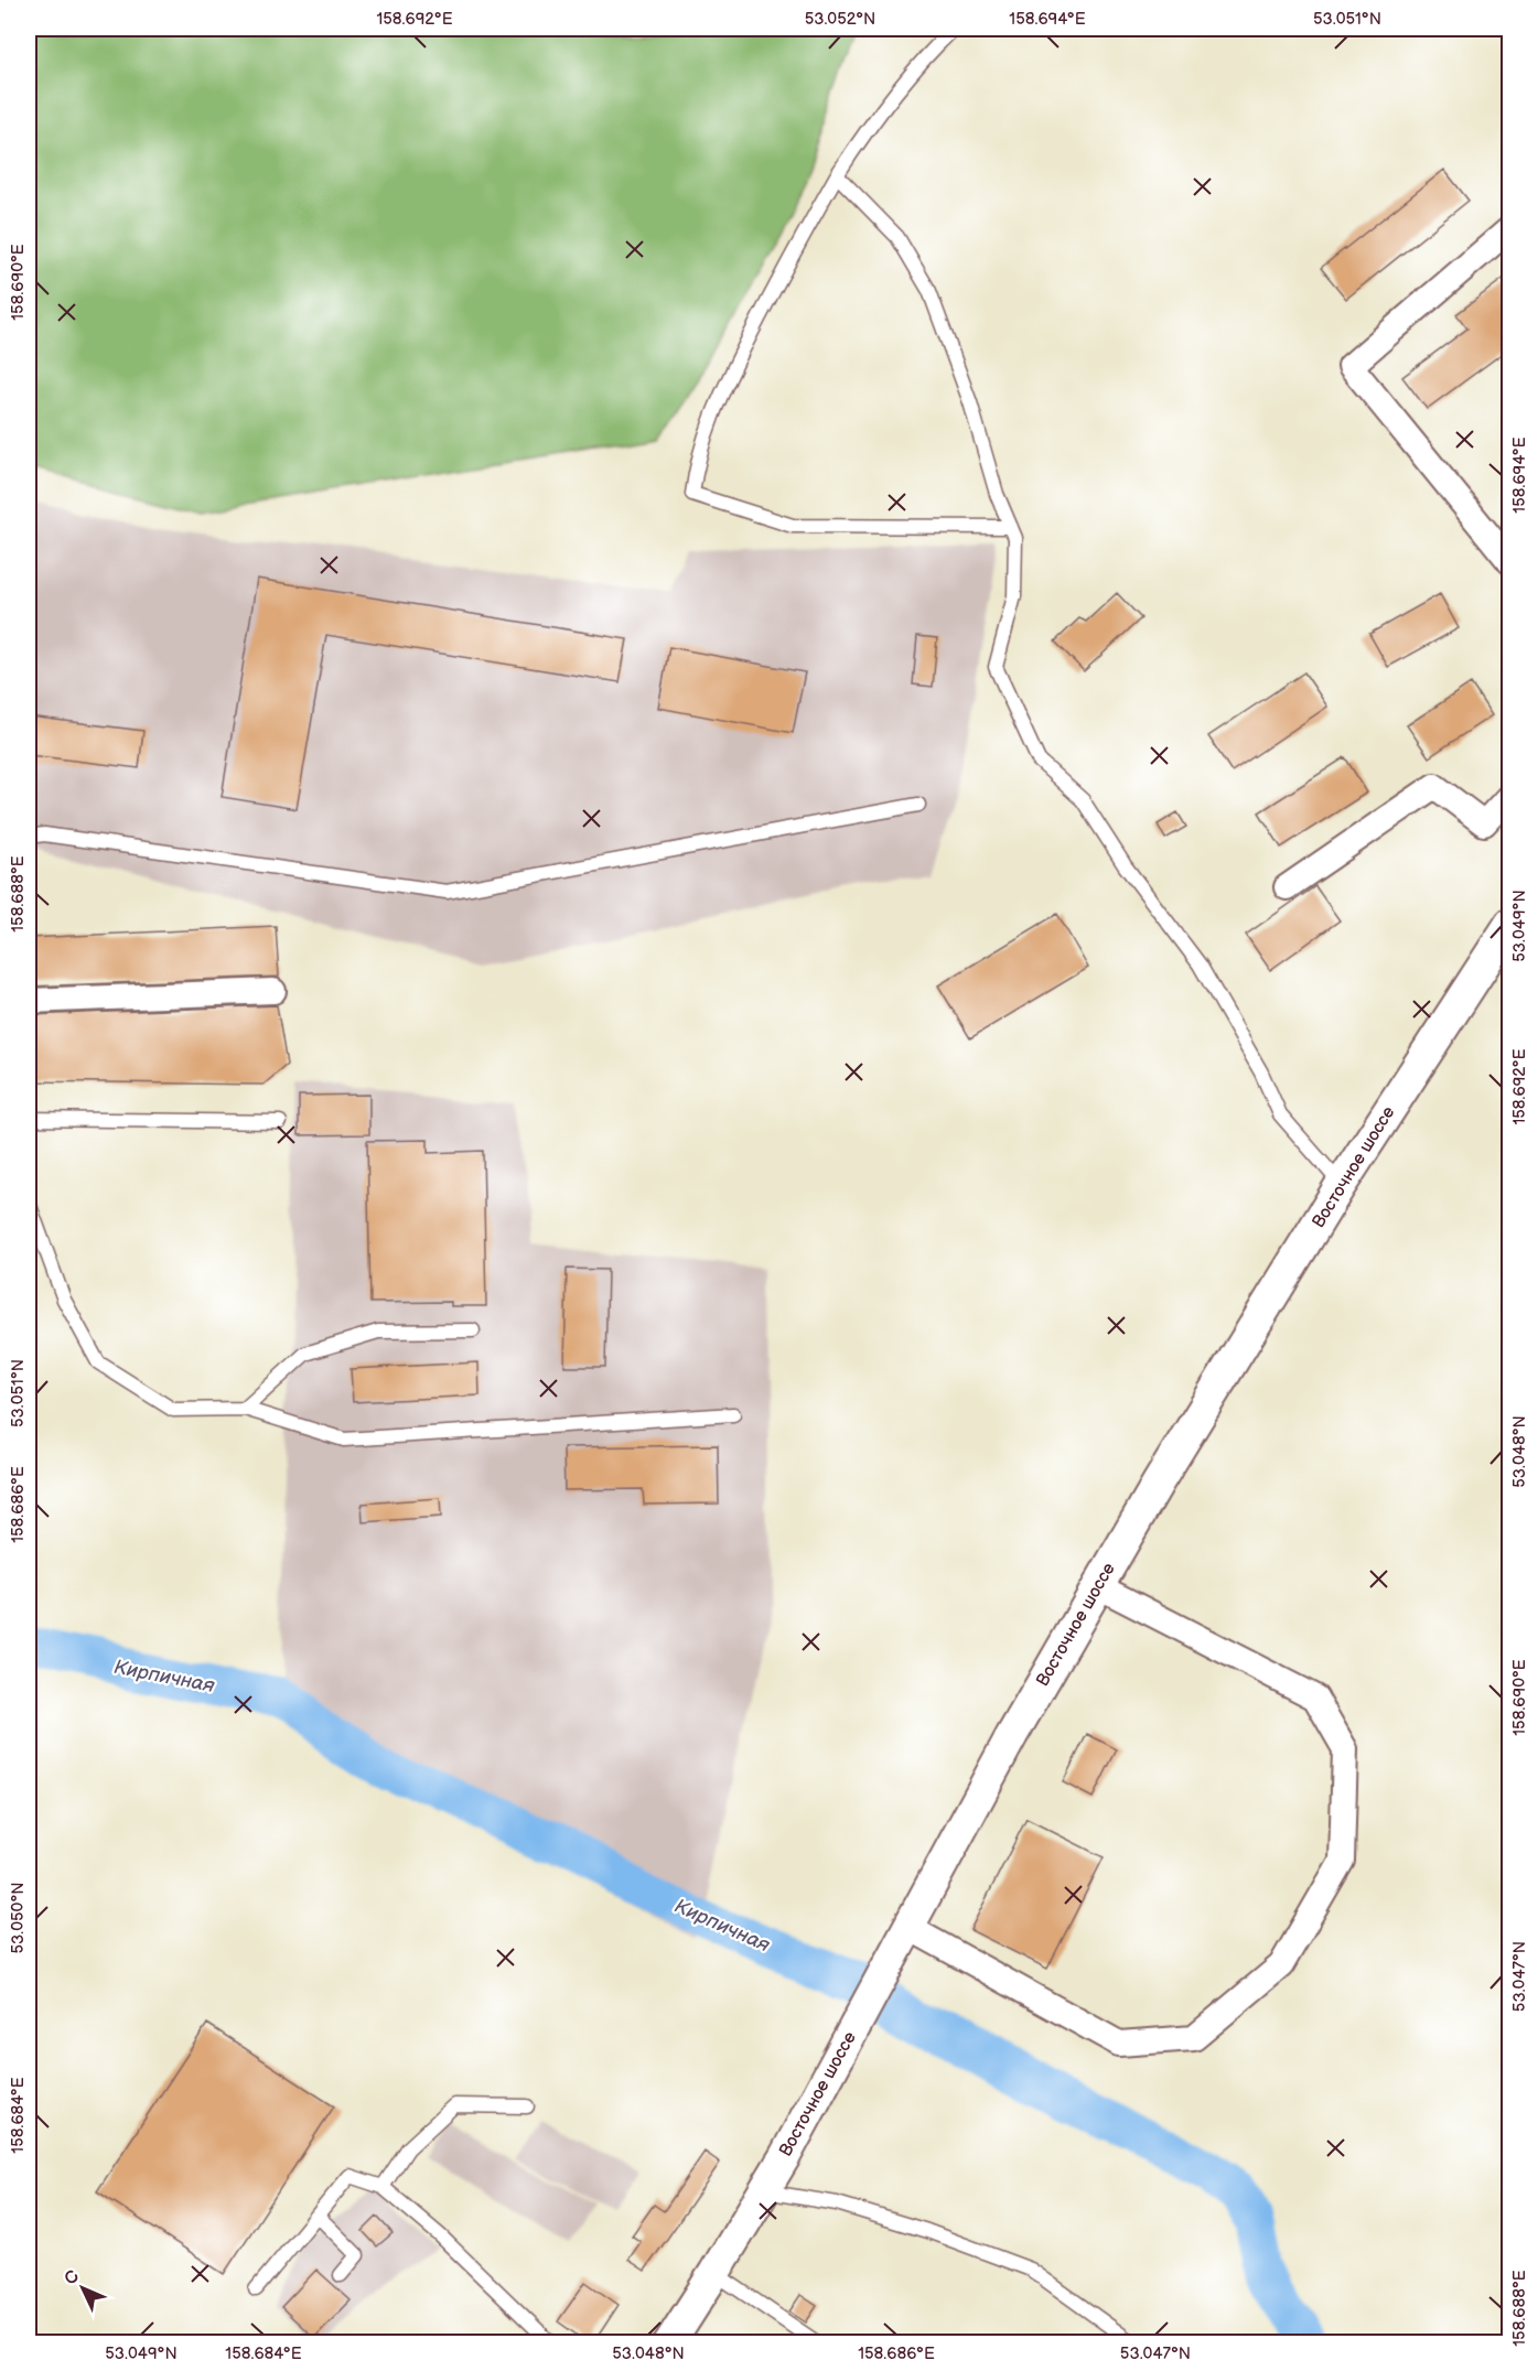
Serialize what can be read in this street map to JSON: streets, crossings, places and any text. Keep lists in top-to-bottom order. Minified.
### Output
{"streets":{"street":["Восточное шоссе"]},"water":["Кирпичная"],"north":"top left","coordinates":["158.692°E","53.052°N","158.694°E","53.051°N","158.690°E","158.688°E","53.049°N","53.048°N","158.686°E","53.050°N","53.047°N","158.684°E"]}
